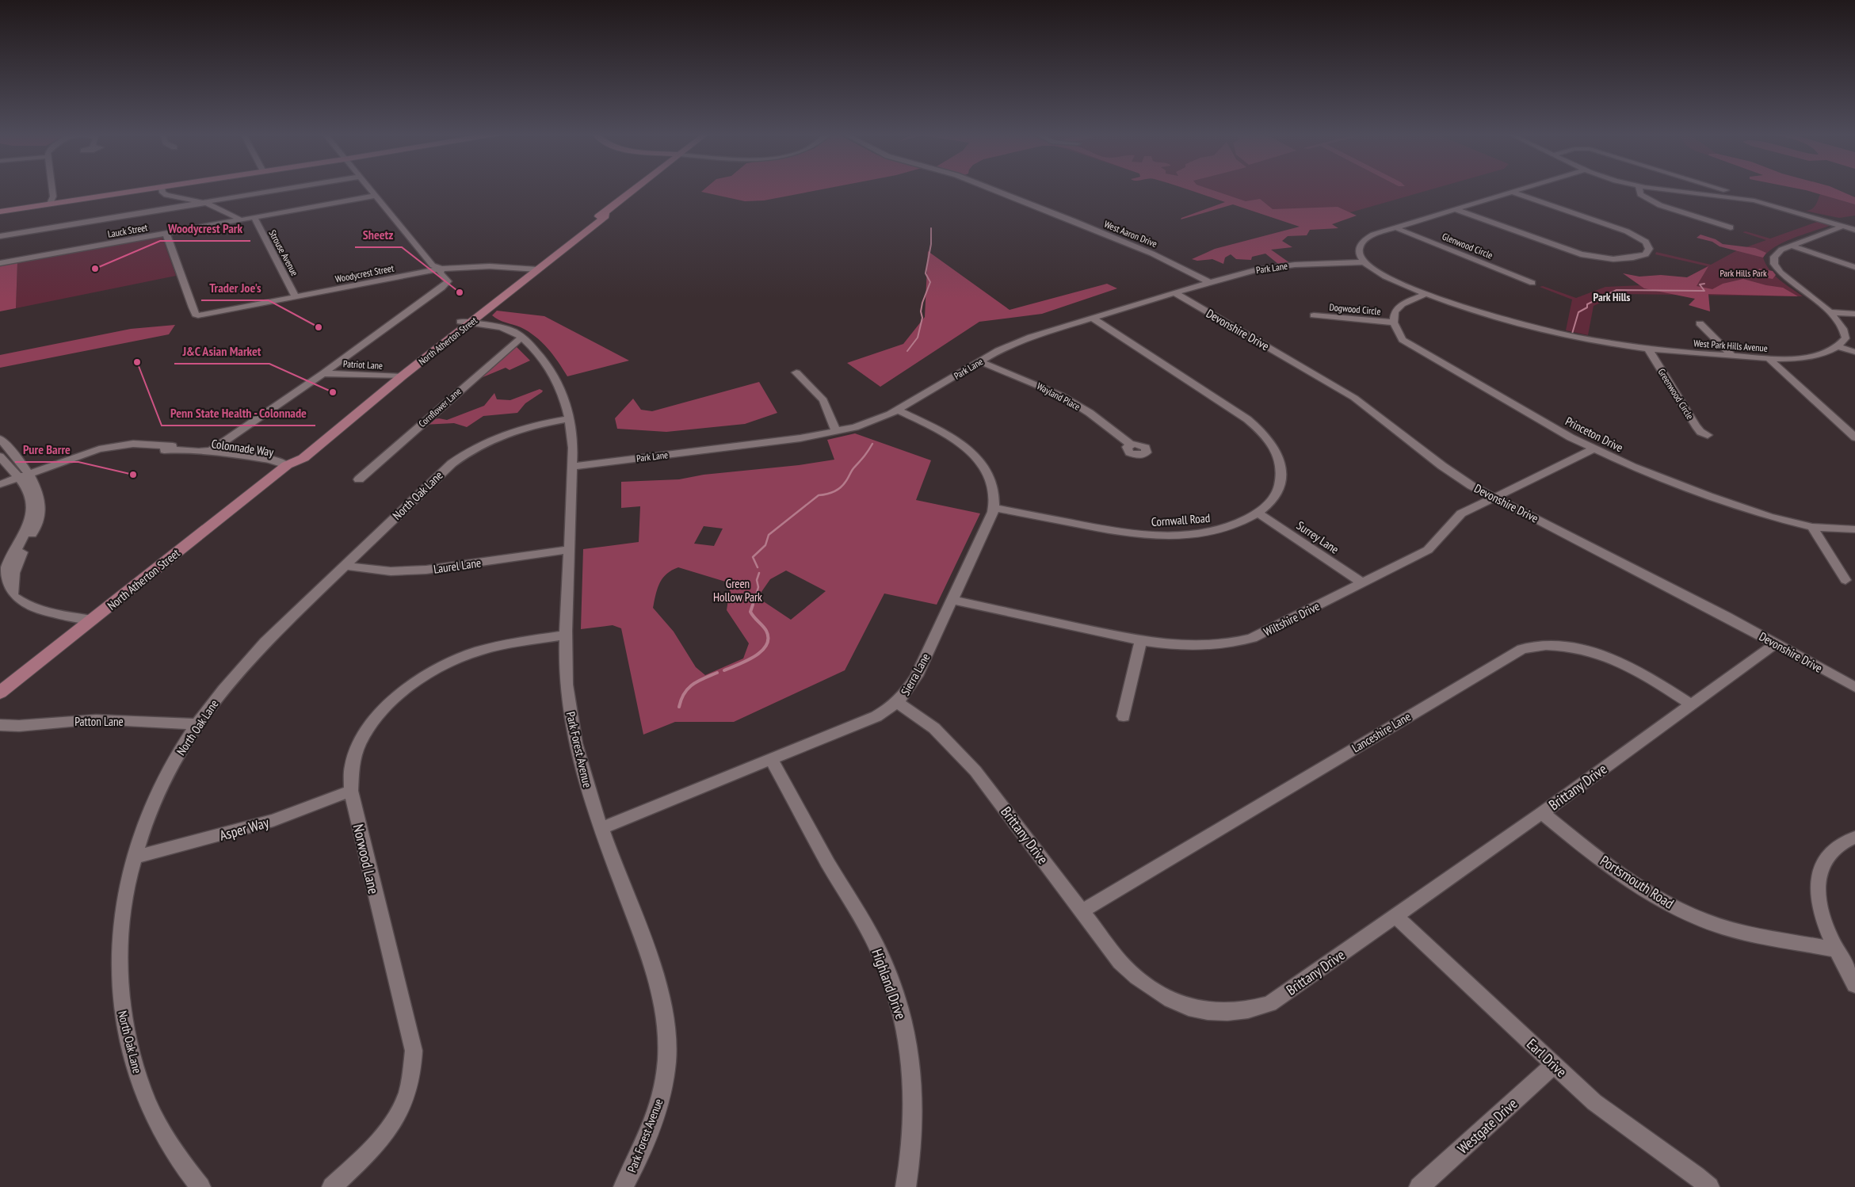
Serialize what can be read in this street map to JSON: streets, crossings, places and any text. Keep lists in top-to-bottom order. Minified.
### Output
{"streets":{"main road":["North Atherton Street"],"street":["Lauck Street","West Aaron Drive","Glenwood Circle","Strouse Avenue","Park Lane","Woodycrest Street","Dogwood Circle","Devonshire Drive","West Park Hills Avenue","Patriot Lane","Greenwood Circle","Wayland Place","Cornflower Lane","Princeton Drive","Colonnade Way","North Oak Lane","Cornwall Road","Surrey Lane","Laurel Lane","Wiltshire Drive","Sierra Lane","Patton Lane","Lanceshire Lane","Park Forest Avenue","Brittany Drive","Asper Way","Norwood Lane","Portsmouth Road","Highland Drive","Earl Drive","Westgate Drive"]},"crossings":[["Lauck Street","Strouse Avenue"],["Lauck Street","Woodycrest Street"],["West Aaron Drive","Park Lane"],["Strouse Avenue","Woodycrest Street"],["Park Lane","Devonshire Drive"],["Park Lane","West Park Hills Avenue"],["Park Lane","Wayland Place"],["Park Lane","Cornwall Road"],["Park Lane","Sierra Lane"],["Park Lane","Park Forest Avenue"],["Woodycrest Street","North Atherton Street"],["Dogwood Circle","Princeton Drive"],["Devonshire Drive","Wiltshire Drive"],["Devonshire Drive","Brittany Drive"],["North Atherton Street","Patriot Lane"],["North Atherton Street","Colonnade Way"],["North Atherton Street","Park Forest Avenue"],["West Park Hills Avenue","Greenwood Circle"],["Cornflower Lane","Park Forest Avenue"],["Princeton Drive","Wiltshire Drive"],["North Oak Lane","Laurel Lane"],["North Oak Lane","Patton Lane"],["North Oak Lane","Park Forest Avenue"],["North Oak Lane","Asper Way"],["Cornwall Road","Surrey Lane"],["Cornwall Road","Sierra Lane"],["Surrey Lane","Wiltshire Drive"],["Laurel Lane","Park Forest Avenue"],["Wiltshire Drive","Sierra Lane"],["Sierra Lane","Park Forest Avenue"],["Sierra Lane","Brittany Drive"],["Sierra Lane","Highland Drive"],["Lanceshire Lane","Brittany Drive"],["Park Forest Avenue","Norwood Lane"],["Brittany Drive","Portsmouth Road"],["Brittany Drive","Earl Drive"],["Asper Way","Norwood Lane"],["Earl Drive","Westgate Drive"]],"districts":["Park Hills"],"parks":["Park Hills Park","Green Hollow Park"],"places":["Woodycrest Park","Sheetz","Trader Joe's","Penn State Health - Colonnade","J&C Asian Market","Pure Barre"]}
